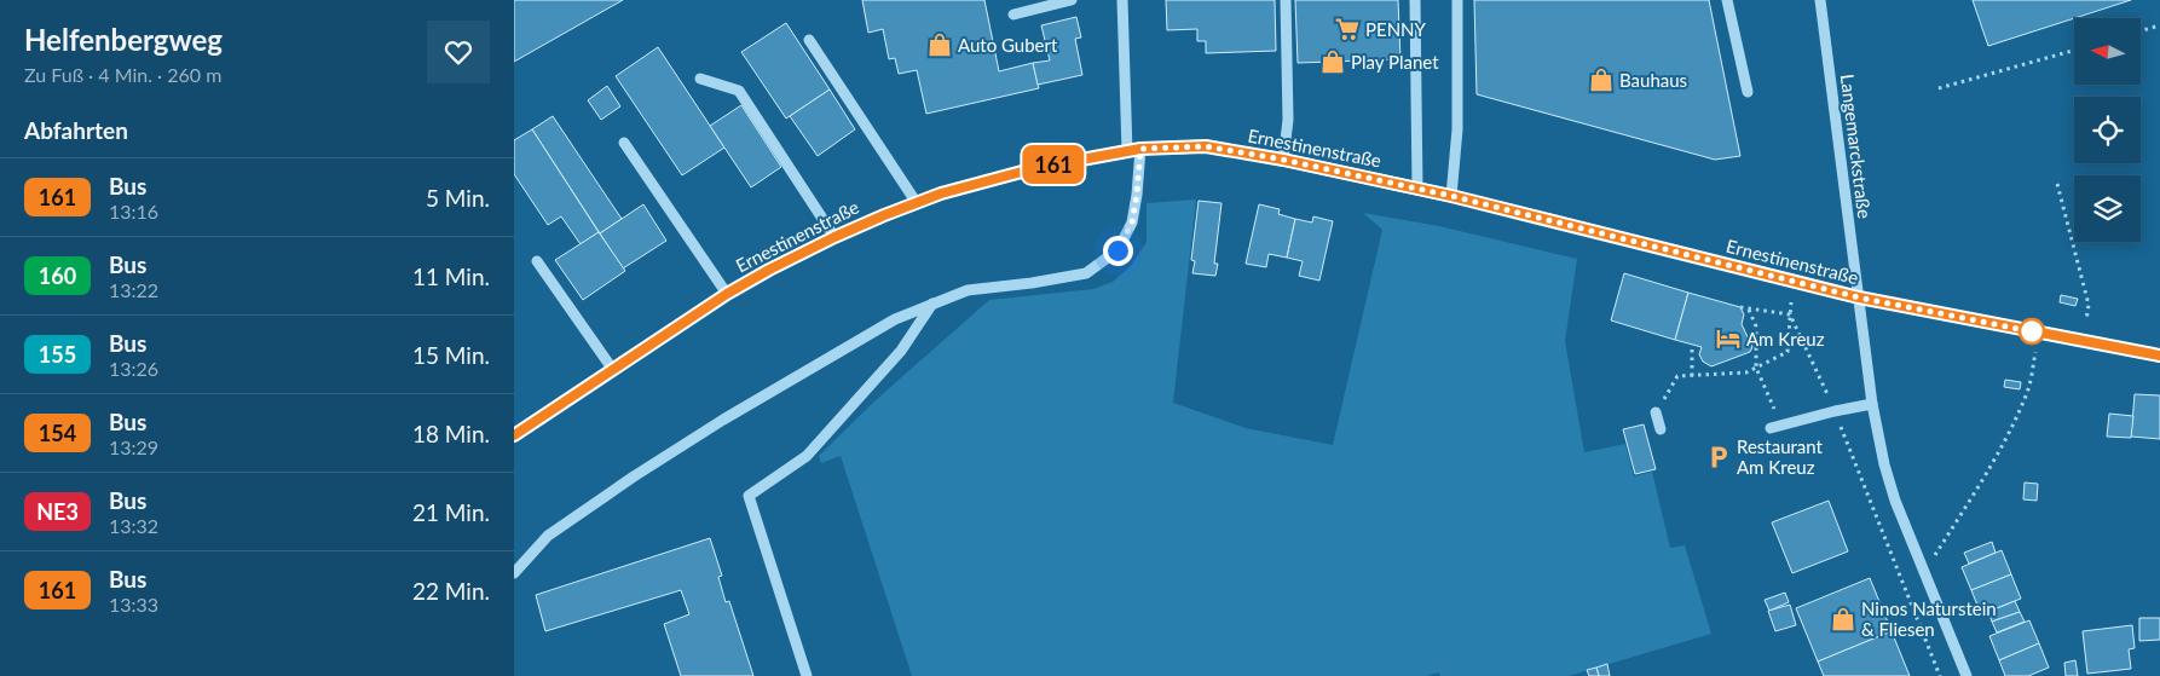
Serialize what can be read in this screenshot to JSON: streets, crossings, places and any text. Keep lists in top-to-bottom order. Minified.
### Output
{"streets":{"main road":["Ernestinenstraße"],"street":["Langemarckstraße"]},"crossings":[["Langemarckstraße","Ernestinenstraße"]],"places":{"supermarket":["PENNY"],"shop":["Auto Gubert","Play Planet","Bauhaus","Ninos Naturstein & Fliesen"],"hotel":["Am Kreuz"],"parking":["Restaurant Am Kreuz"]},"lines":["bus line 161"],"north":"left","page":{"heading":[["Helfenbergweg","Zu Fuß · 4 Min. · 260 m"],"Abfahrten"],"on_map":"161","list":[{"mark":"161","name":"Bus","note":"13:16","value":"5 Min."},{"mark":"160","name":"Bus","note":"13:22","value":"11 Min."},{"mark":"155","name":"Bus","note":"13:26","value":"15 Min."},{"mark":"154","name":"Bus","note":"13:29","value":"18 Min."},{"mark":"NE3","name":"Bus","note":"13:32","value":"21 Min."},{"mark":"161","name":"Bus","note":"13:33","value":"22 Min."}]}}
